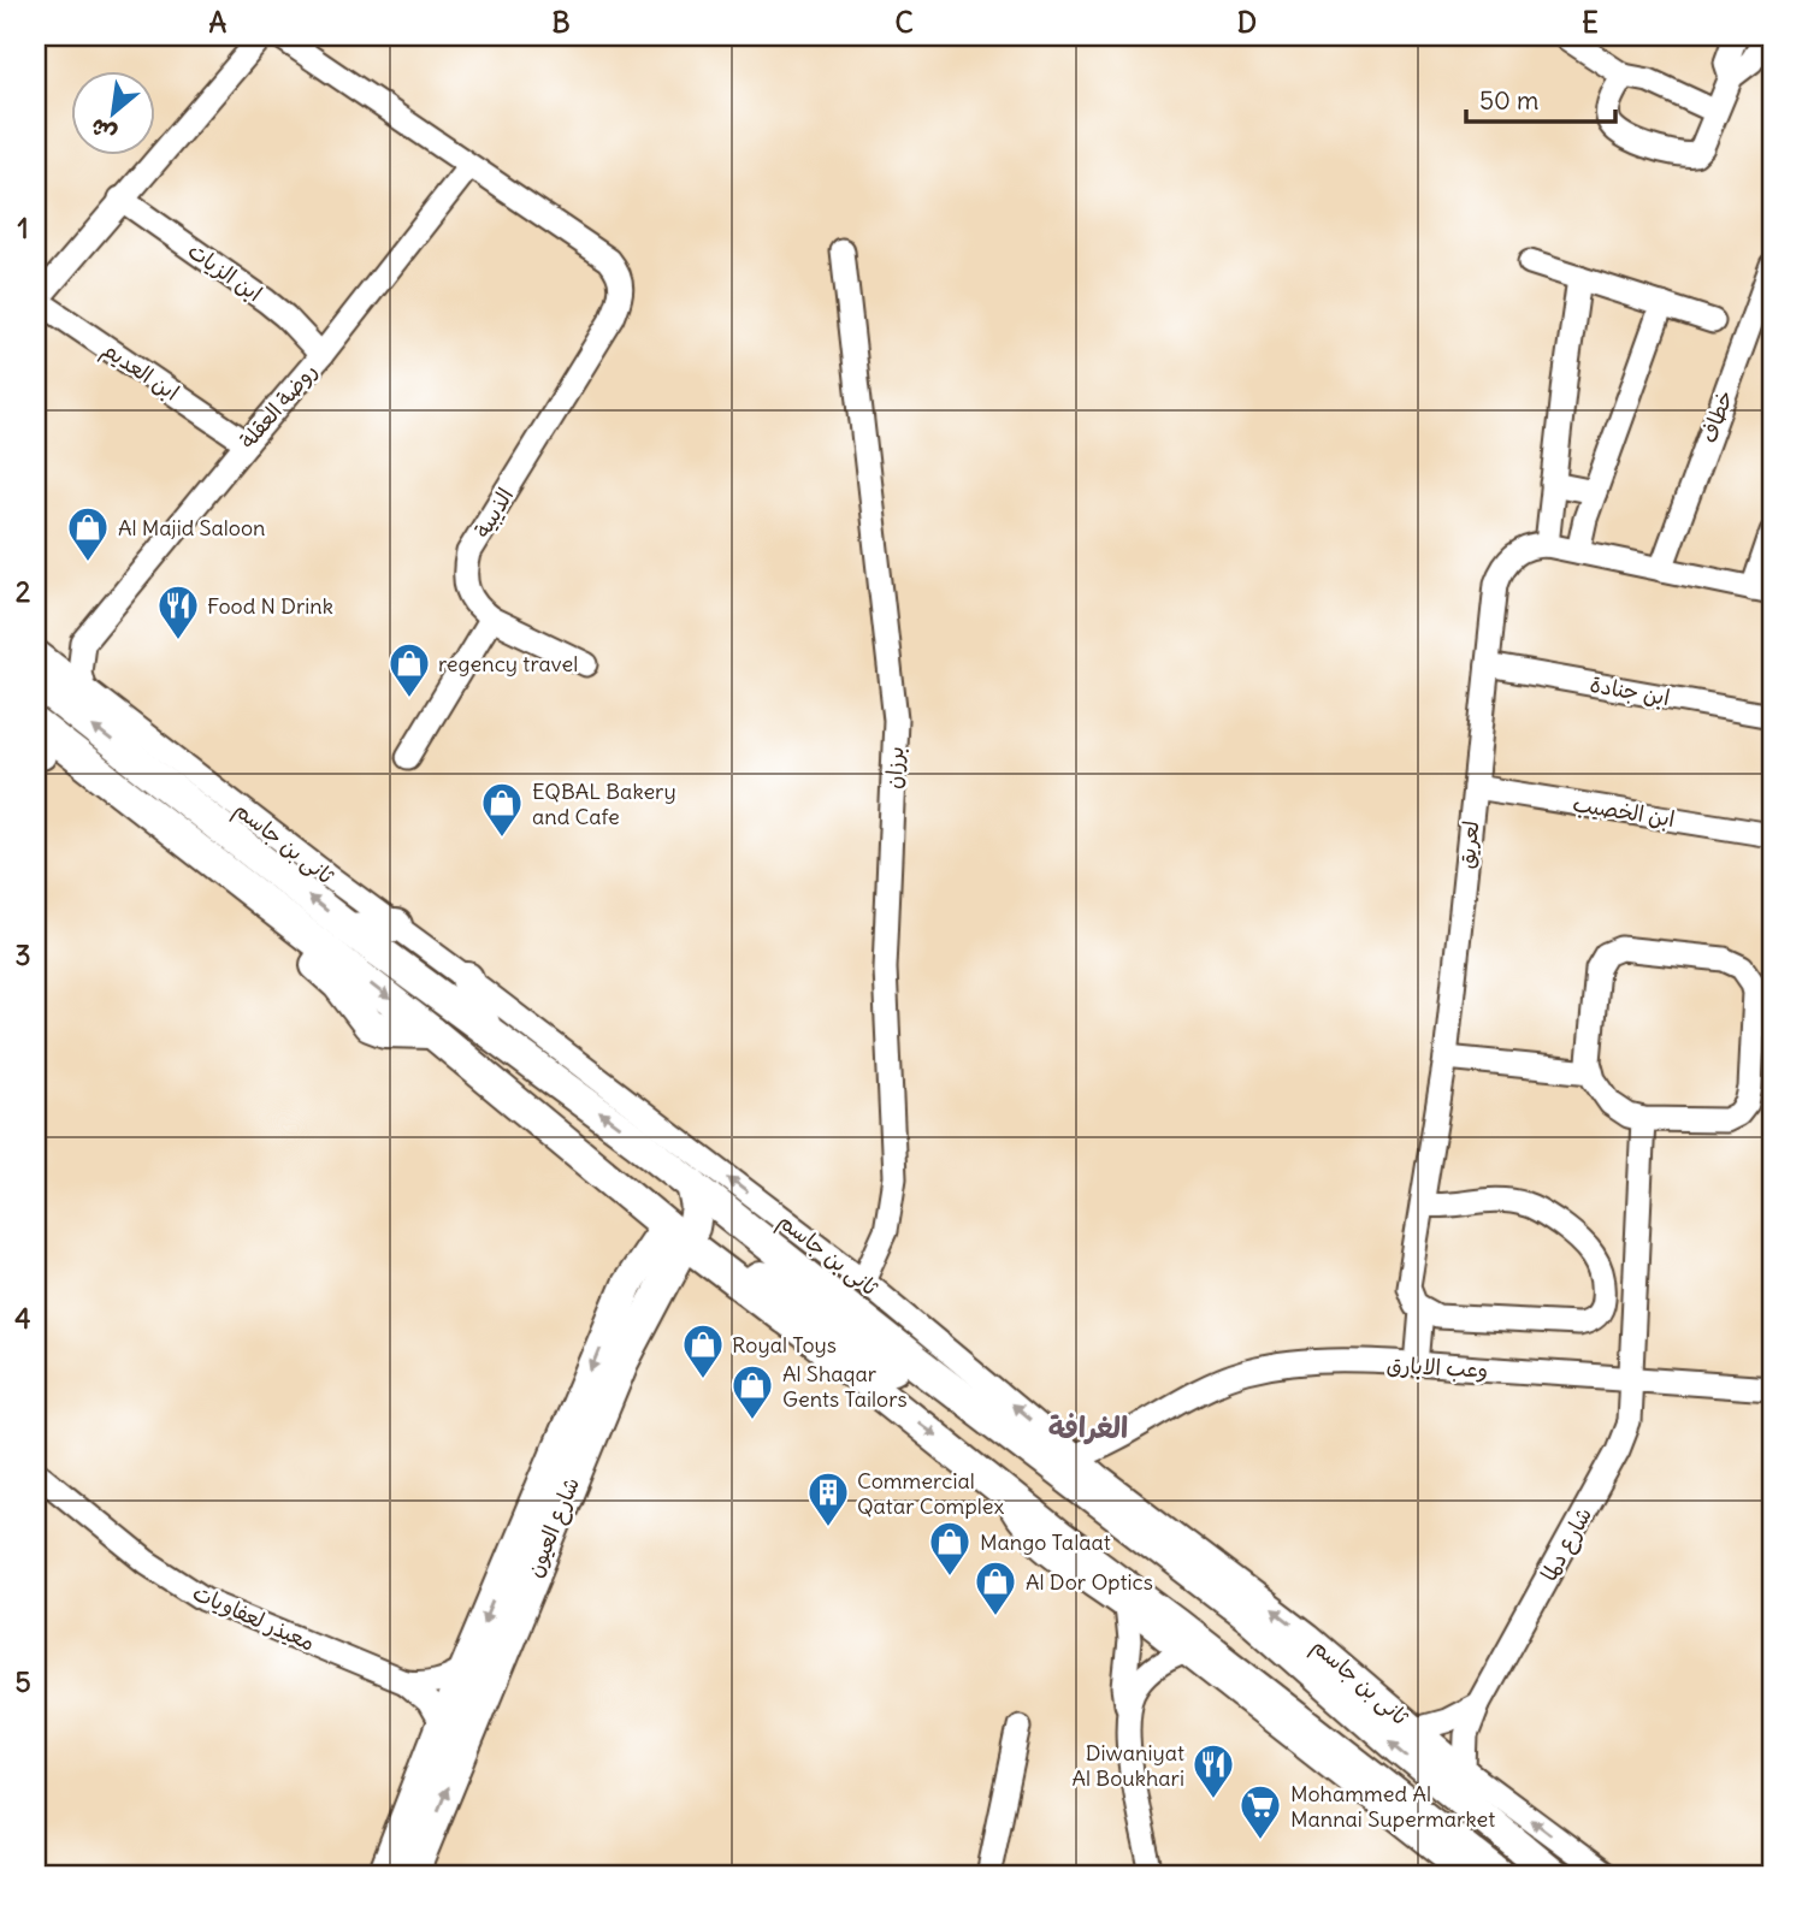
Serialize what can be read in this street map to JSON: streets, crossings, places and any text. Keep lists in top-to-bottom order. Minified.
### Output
{"streets":{"main road":["ثانى بن جاسم","شارع العيون"],"street":["ابن الزيات","ابن العديم","روضة العقلة","خطاف","الذيبية","ابن جنادة","برزان","ابن الخصيب","لعريق","وعب الابارق","شارع دلما","معيذر لعفاويات"]},"crossings":[["ابن الزيات","روضة العقلة"],["ابن العديم","روضة العقلة"],["روضة العقلة","الذيبية"],["ابن جنادة","لعريق"],["برزان","ثانى بن جاسم"],["ابن الخصيب","لعريق"],["ثانى بن جاسم","وعب الابارق"],["ثانى بن جاسم","شارع دلما"],["وعب الابارق","شارع دلما"],["شارع العيون","معيذر لعفاويات"]],"districts":["الغرافة"],"places":{"shop":["Al Majid Saloon","regency travel","EQBAL Bakery and Cafe","Royal Toys","Al Shaqar Gents Tailors","Mango Talaat","Al Dor Optics"],"restaurant":["Food N Drink","Diwaniyat Al Boukhari"],"building":["Commercial Qatar Complex"],"supermarket":["Mohammed Al Mannai Supermarket"]},"scale_bar":"50 m","north":"bottom left","grid":{"columns":["A","B","C","D","E"],"rows":["1","2","3","4","5"]}}
